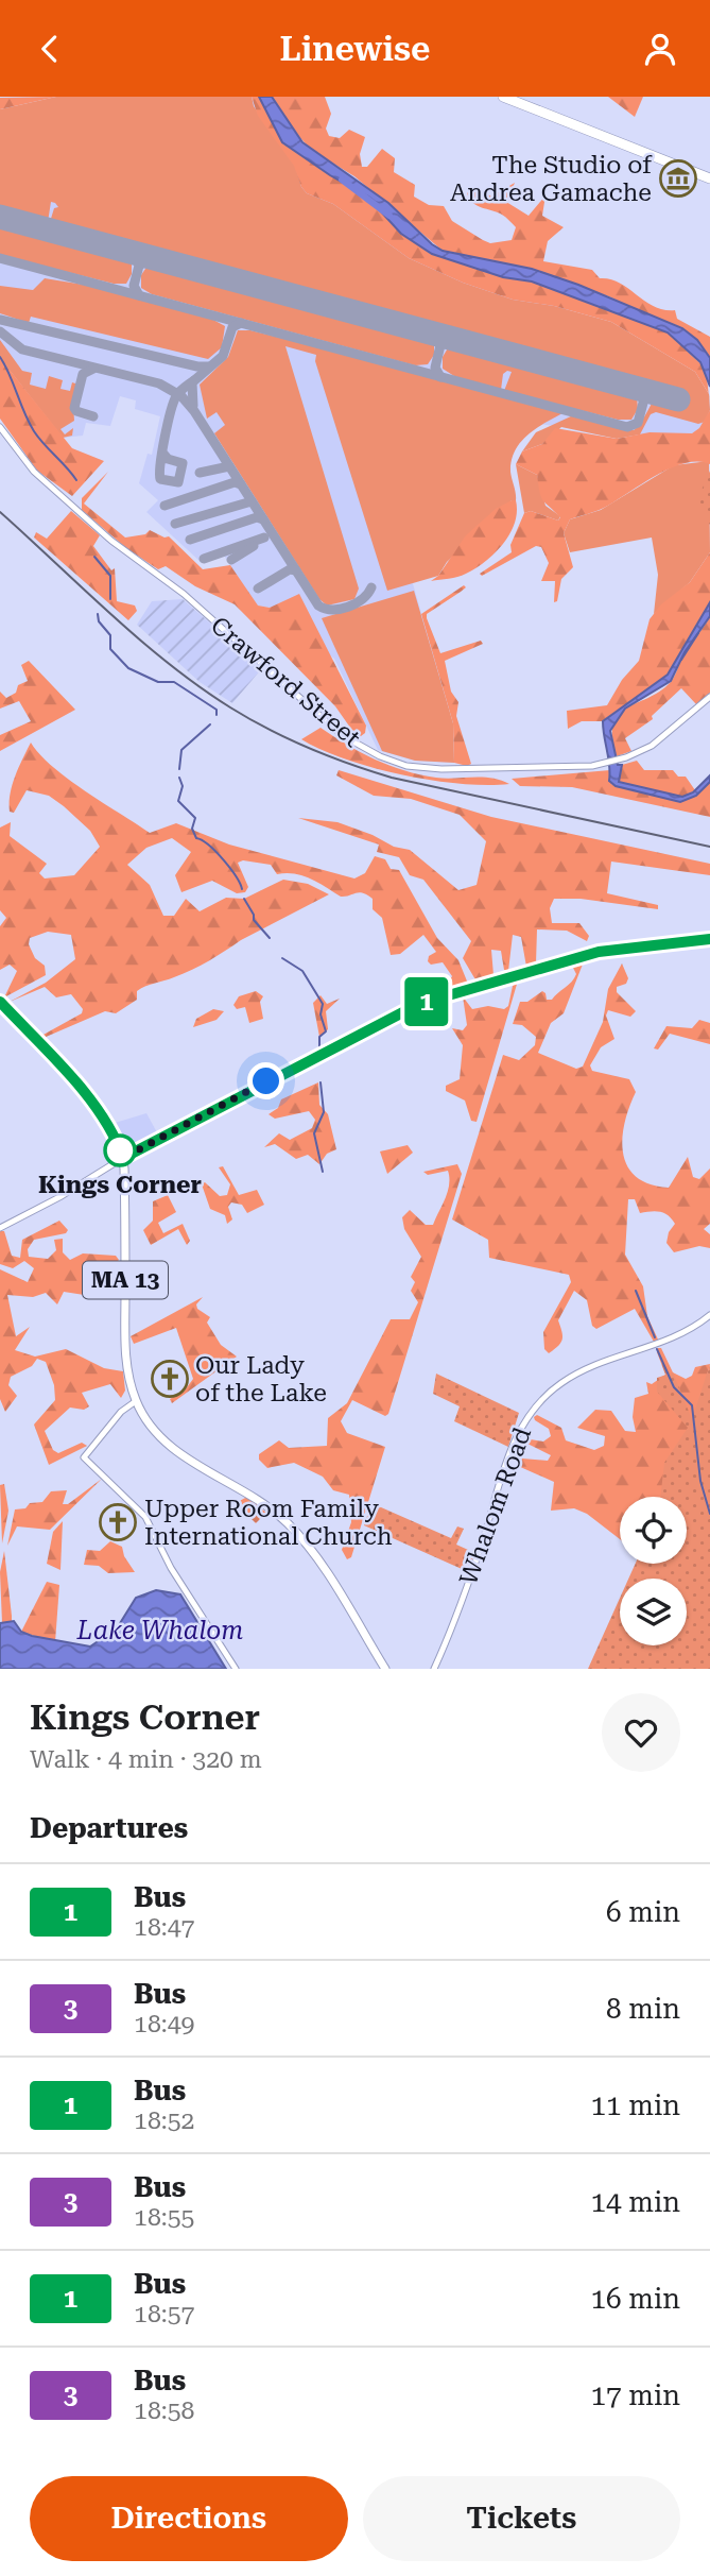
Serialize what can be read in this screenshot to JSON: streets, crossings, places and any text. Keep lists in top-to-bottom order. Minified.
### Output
{"streets":{"main road":["Crawford Street","MA 13","Whalom Road"]},"water":["Lake Whalom"],"places":{"museum":["The Studio of Andrea Gamache"],"other":["Kings Corner"],"church":["Our Lady of the Lake","Upper Room Family International Church"]},"lines":["bus line 1"],"page":{"header":"Linewise","on_map":"1","heading":[["Kings Corner","Walk · 4 min · 320 m"],"Departures"],"list":[{"mark":"1","name":"Bus","note":"18:47","value":"6 min"},{"mark":"3","name":"Bus","note":"18:49","value":"8 min"},{"mark":"1","name":"Bus","note":"18:52","value":"11 min"},{"mark":"3","name":"Bus","note":"18:55","value":"14 min"},{"mark":"1","name":"Bus","note":"18:57","value":"16 min"},{"mark":"3","name":"Bus","note":"18:58","value":"17 min"}],"buttons":["Directions","Tickets"]}}
